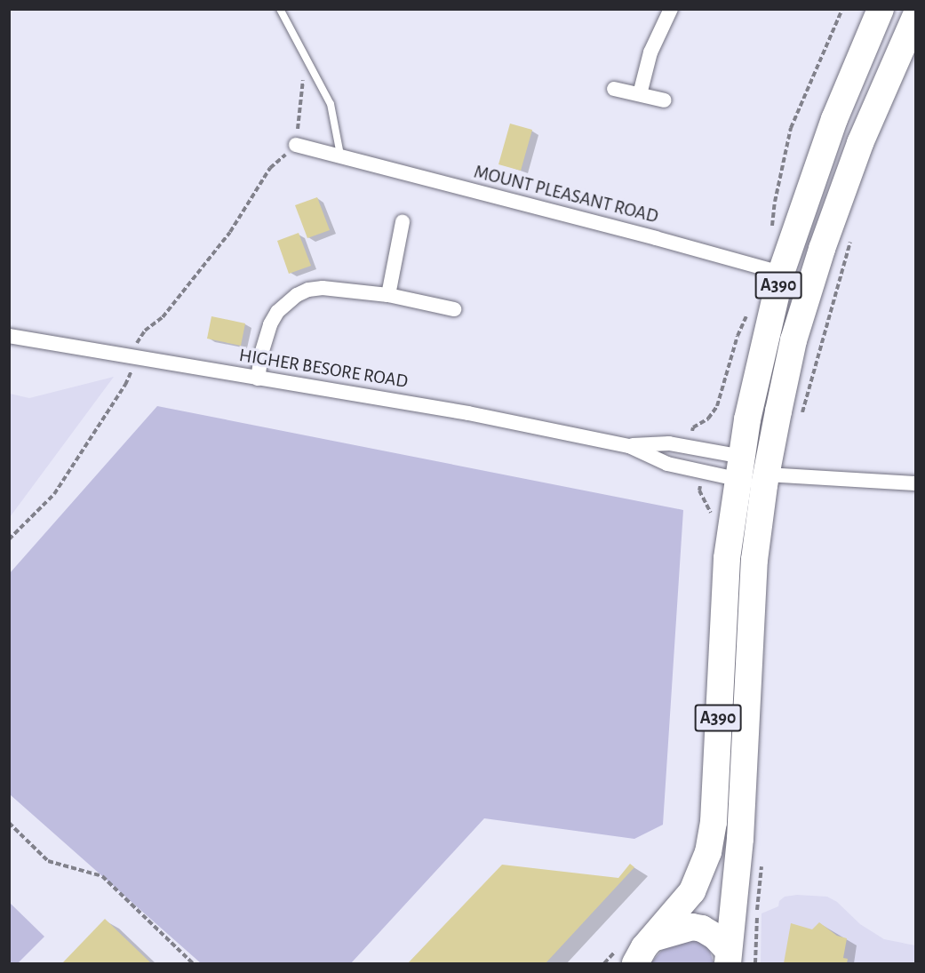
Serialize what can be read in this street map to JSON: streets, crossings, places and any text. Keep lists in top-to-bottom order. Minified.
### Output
{"streets":{"highway":["A390"],"street":["MOUNT PLEASANT ROAD","HIGHER BESORE ROAD"]},"crossings":[["MOUNT PLEASANT ROAD","A390"],["A390","HIGHER BESORE ROAD"]]}
